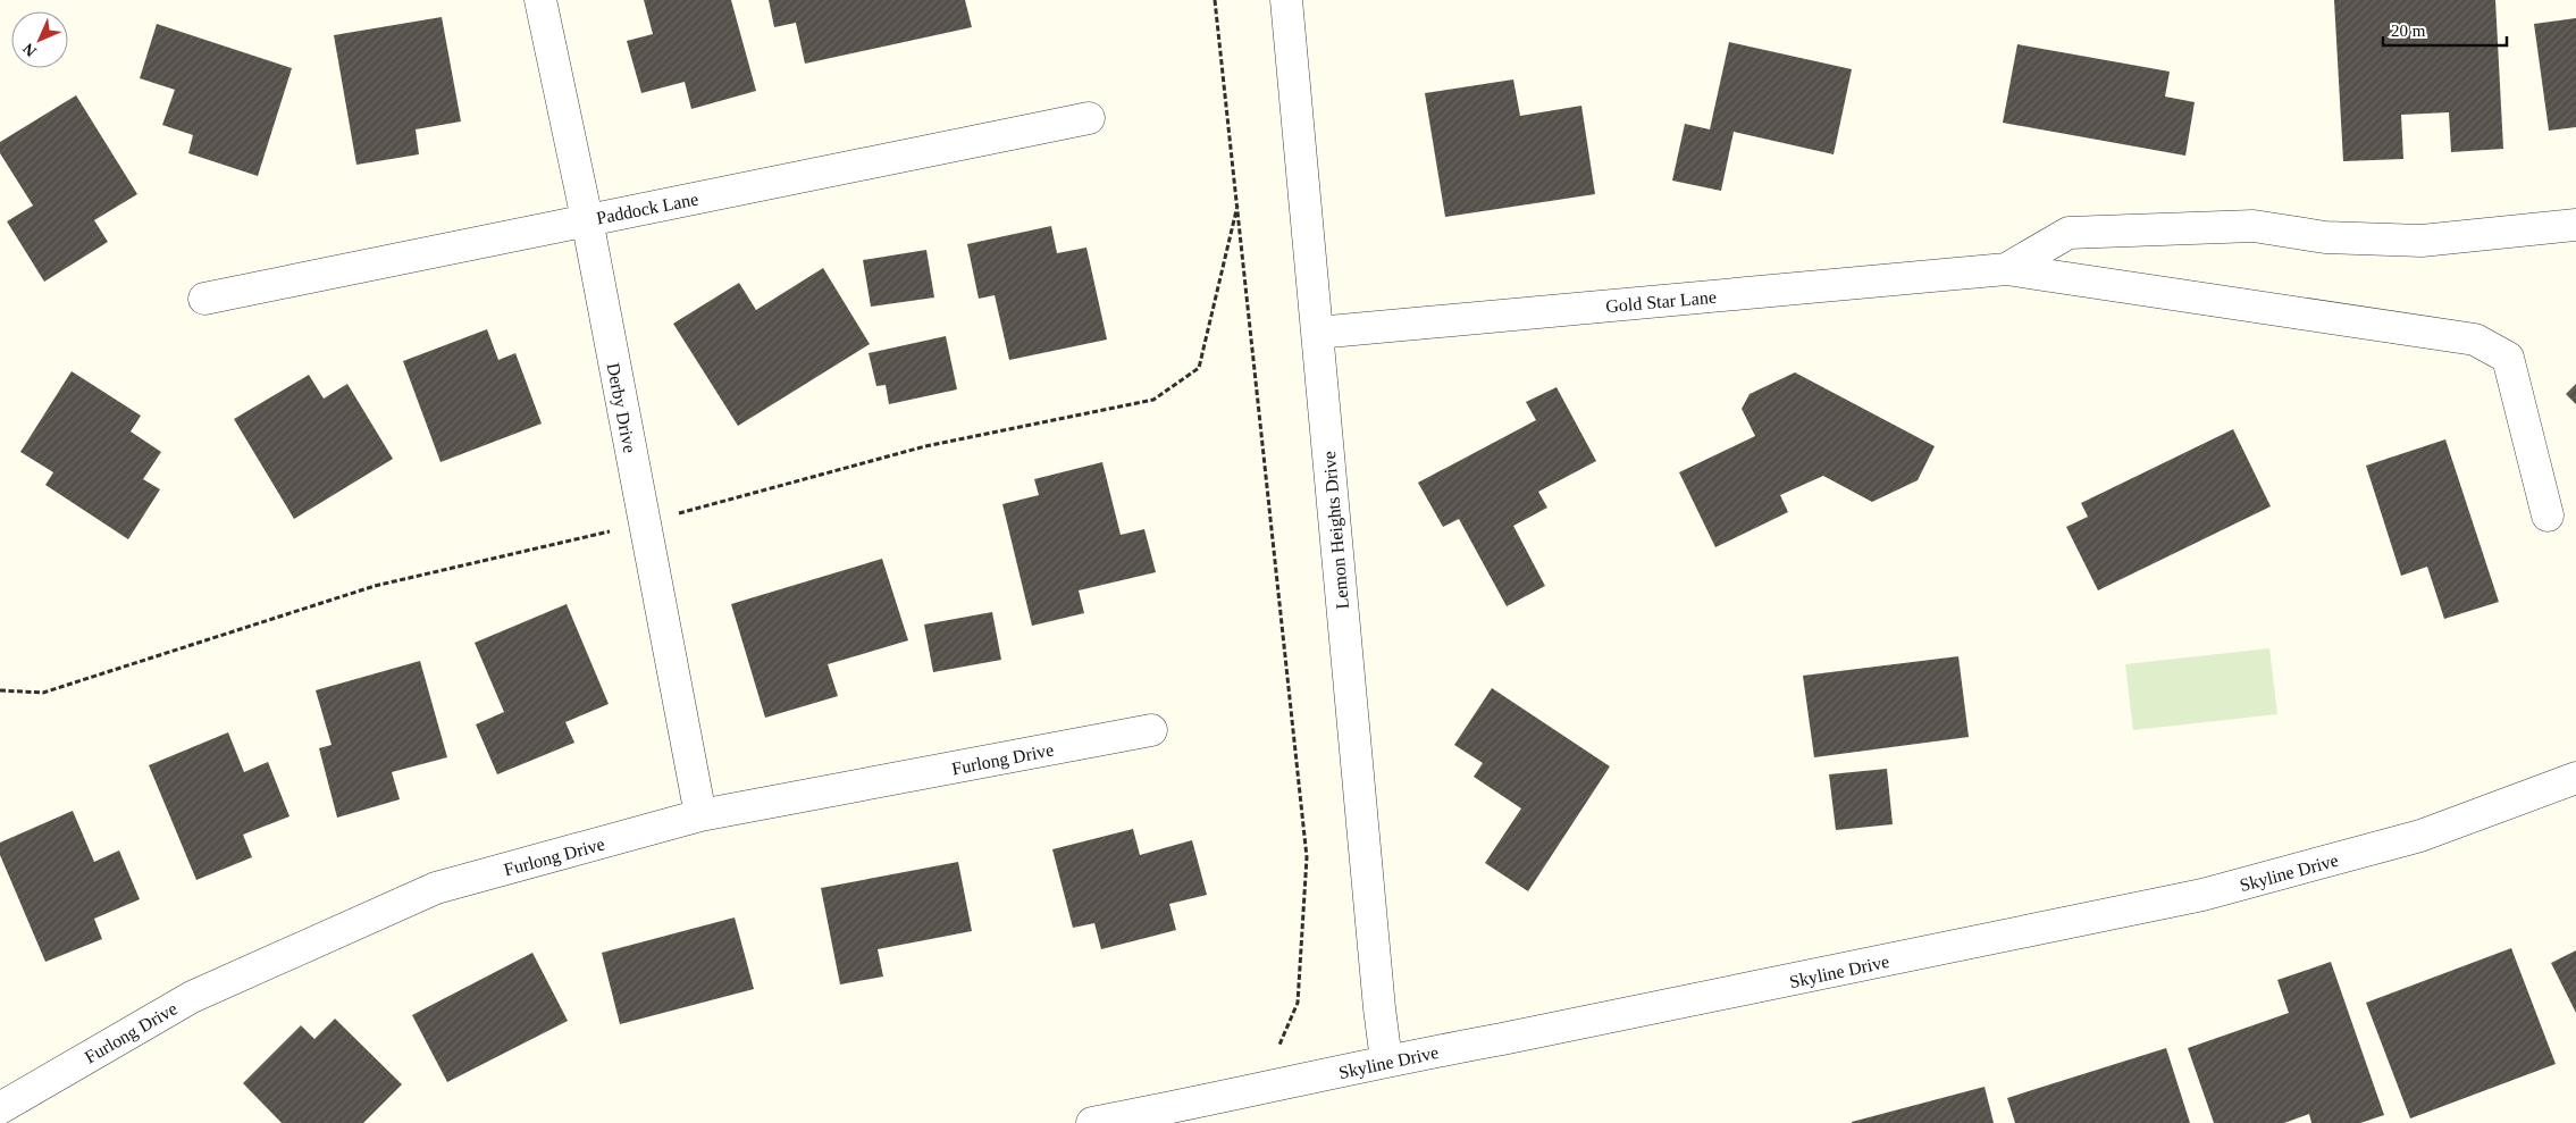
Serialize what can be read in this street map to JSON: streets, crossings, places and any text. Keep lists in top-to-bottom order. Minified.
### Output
{"streets":{"street":["Paddock Lane","Gold Star Lane","Derby Drive","Lemon Heights Drive","Furlong Drive","Skyline Drive"]},"crossings":[["Paddock Lane","Derby Drive"],["Gold Star Lane","Lemon Heights Drive"],["Derby Drive","Furlong Drive"],["Lemon Heights Drive","Skyline Drive"]],"scale_bar":"20 m","north":"bottom left"}
